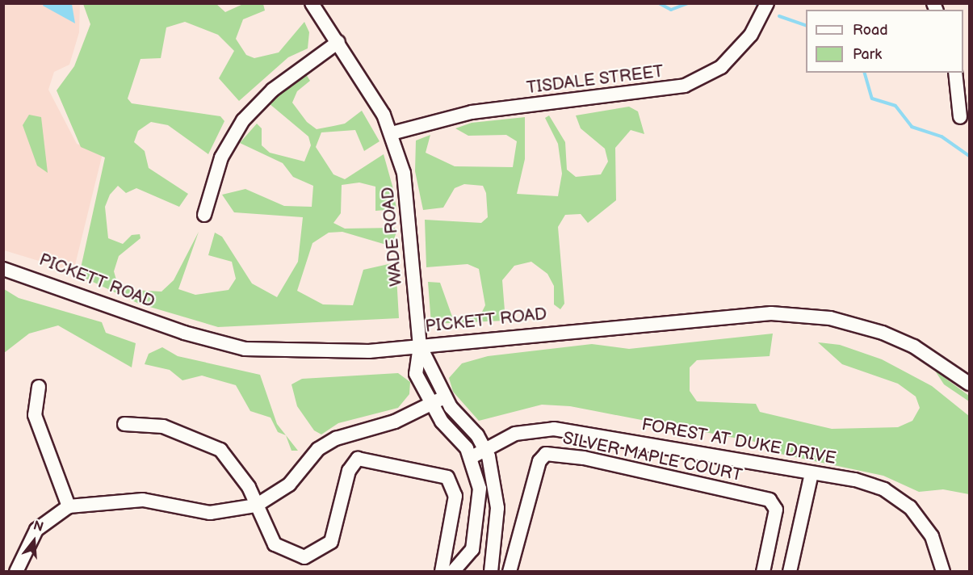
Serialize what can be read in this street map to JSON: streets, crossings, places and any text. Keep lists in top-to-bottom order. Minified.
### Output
{"streets":{"street":["TISDALE STREET","WADE ROAD","PICKETT ROAD","FOREST AT DUKE DRIVE","SILVER MAPLE COURT"]},"crossings":[["TISDALE STREET","WADE ROAD"],["WADE ROAD","PICKETT ROAD"]],"legend":["Road","Park"],"north":"top"}
